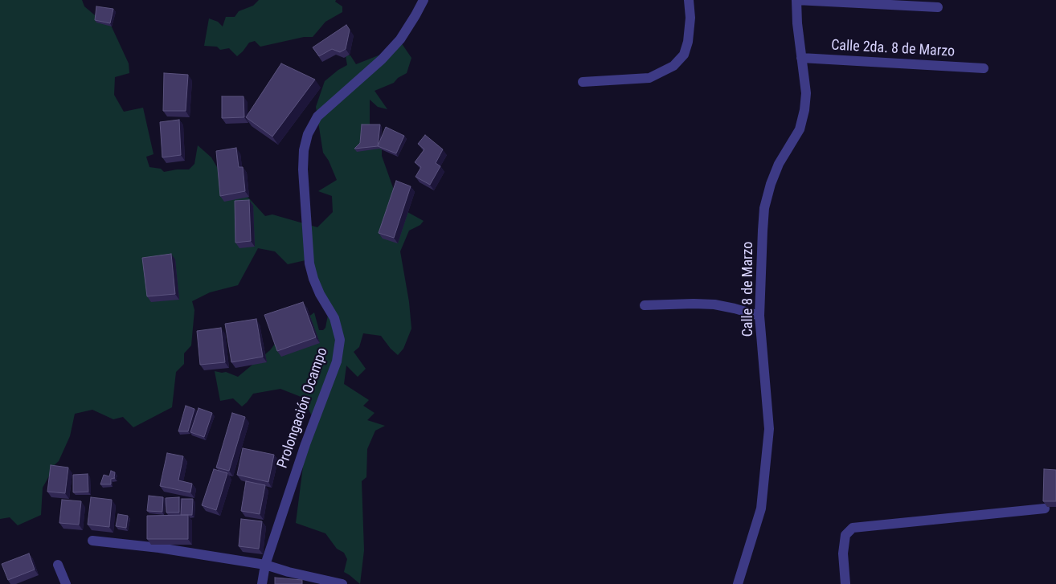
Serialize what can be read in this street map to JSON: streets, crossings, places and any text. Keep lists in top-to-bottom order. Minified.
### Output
{"streets":{"street":["Calle 2da. 8 de Marzo","Calle 8 de Marzo","Prolongación Ocampo"]},"crossings":[["Calle 2da. 8 de Marzo","Calle 8 de Marzo"]]}
